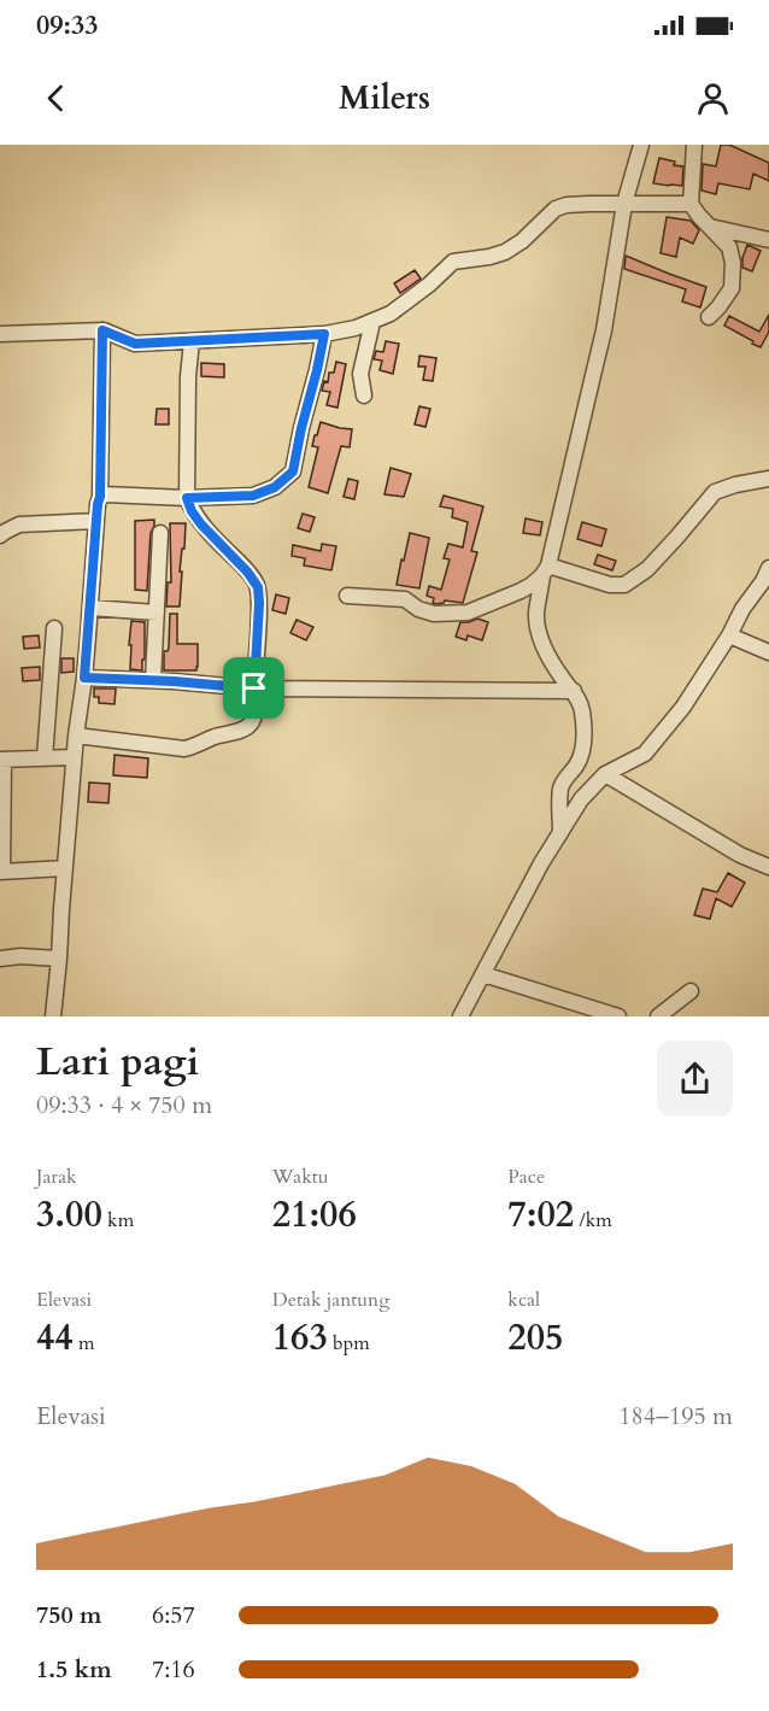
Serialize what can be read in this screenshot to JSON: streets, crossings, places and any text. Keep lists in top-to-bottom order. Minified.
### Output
{"page":{"status":"09:33","header":"Milers","heading":["Lari pagi","09:33 · 4 × 750 m"],"stats":[["Jarak","3.00 km"],["Waktu","21:06"],["Pace","7:02 /km"],["Elevasi","44 m"],["Detak jantung","163 bpm"],["kcal","205"]],"chart":["Elevasi","184–195 m"],"list":[{"name":"750 m","note":"6:57"},{"name":"1.5 km","note":"7:16"}]}}
